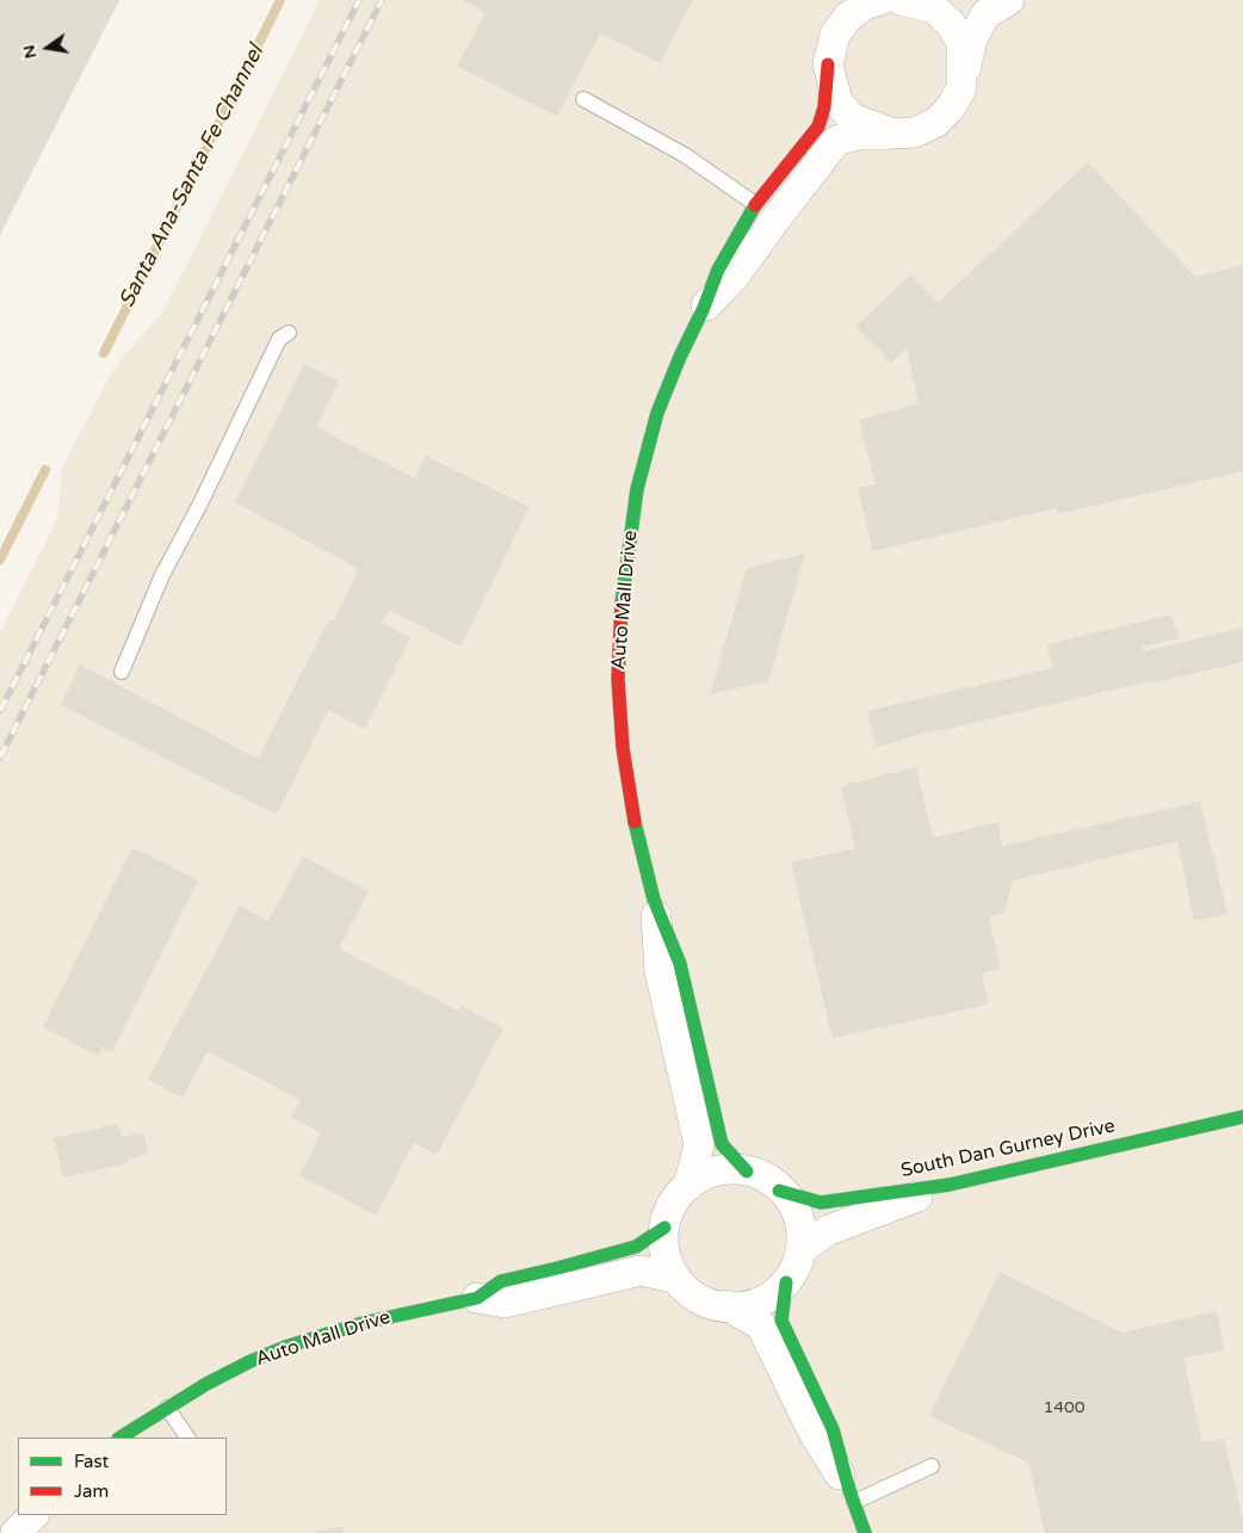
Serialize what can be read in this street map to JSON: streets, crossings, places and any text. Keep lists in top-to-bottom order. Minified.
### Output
{"streets":{"street":["Auto Mall Drive","South Dan Gurney Drive"]},"crossings":[["Auto Mall Drive","South Dan Gurney Drive"]],"water":["Santa Ana-Santa Fe Channel"],"house_numbers":["1400"],"legend":["Fast","Jam"],"north":"left"}
